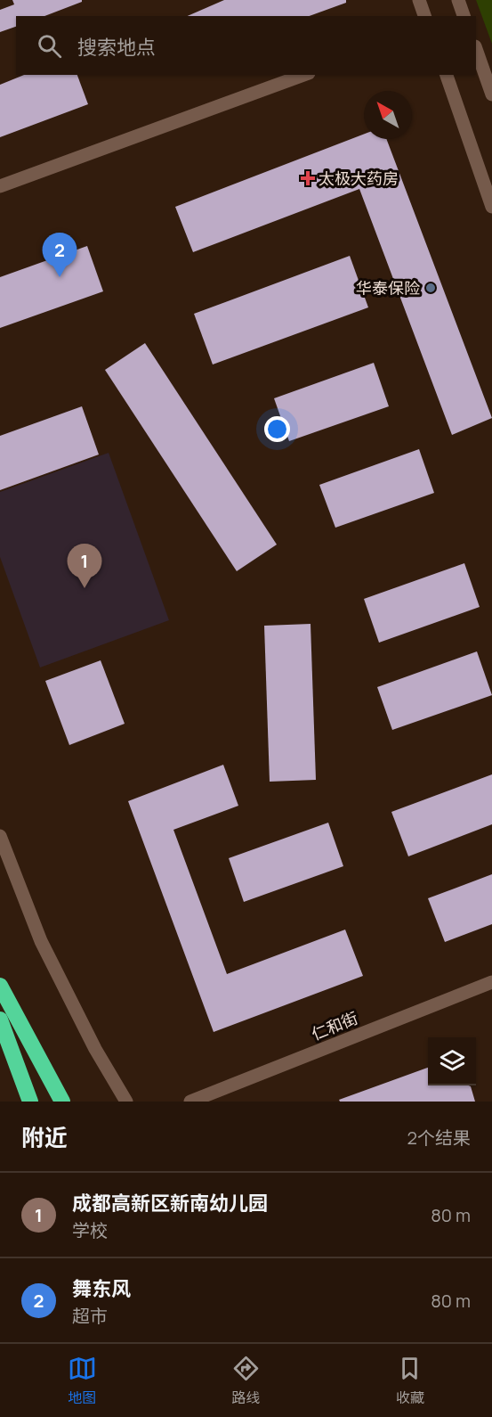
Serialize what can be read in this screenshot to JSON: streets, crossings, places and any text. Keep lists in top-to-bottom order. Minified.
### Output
{"streets":{"street":["仁和街"]},"places":{"health":["太极大药房"],"other":["华泰保险"]},"north":"top left","page":{"search":"搜索地点","pins":["2","1"],"heading":["附近","2个结果"],"list":[{"mark":"1","name":"成都高新区新南幼儿园","note":"学校","value":"80 m"},{"mark":"2","name":"舞东风","note":"超市","value":"80 m"}],"nav":["地图","路线","收藏"]}}
